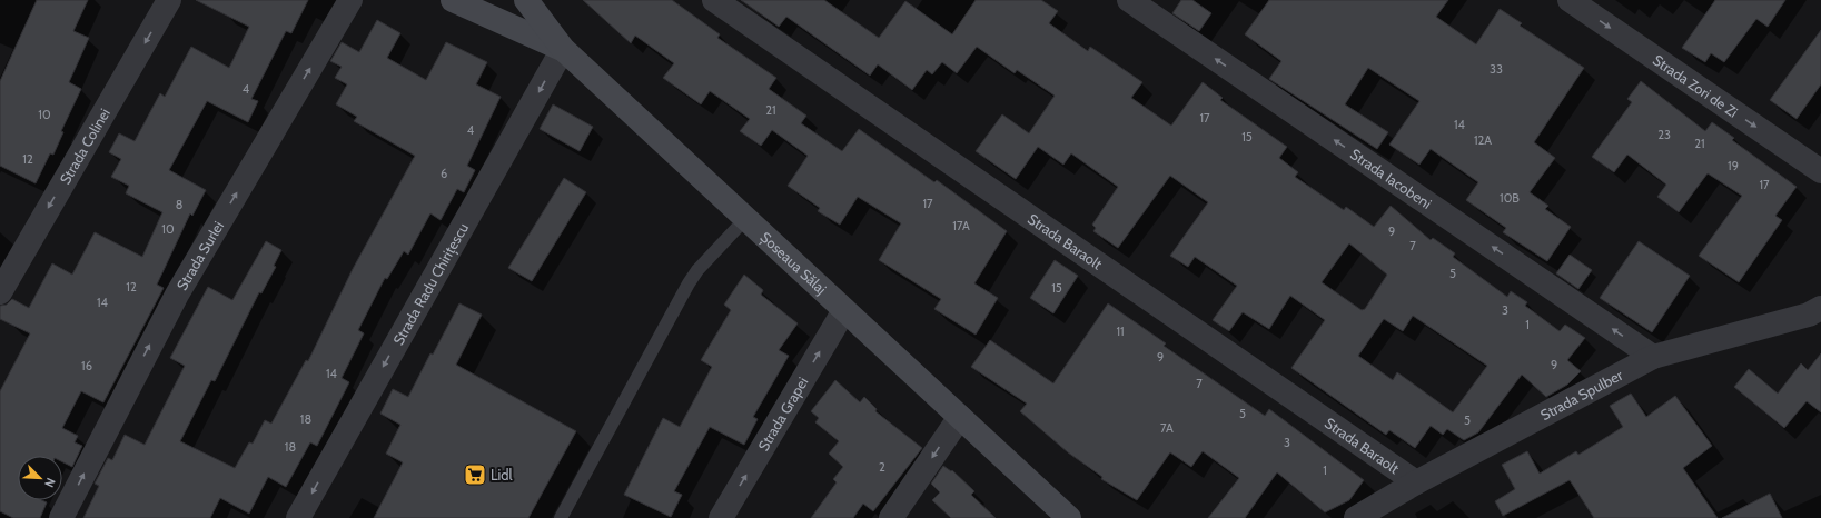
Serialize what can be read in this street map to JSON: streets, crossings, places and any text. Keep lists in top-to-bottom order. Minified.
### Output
{"streets":{"street":["Strada Zori de Zi","Strada Colinei","Strada Iacobeni","Strada Baraolt","Strada Surlei","Șoseaua Sălaj","Strada Radu Chirițescu","Strada Spulber","Strada Grapei"]},"crossings":[["Strada Iacobeni","Strada Spulber"],["Strada Baraolt","Strada Spulber"],["Șoseaua Sălaj","Strada Radu Chirițescu"],["Șoseaua Sălaj","Strada Grapei"]],"one_way":["Strada Zori de Zi","Strada Colinei","Strada Iacobeni","Strada Surlei","Strada Radu Chirițescu"],"places":{"supermarket":["Lidl"]},"house_numbers":["33","4","21","10","17","14","4","23","15","12A","21","12","19","6","17","10B","17","8","17A","10","9","7","5","12","15","14","3","1","11","9","9","16","14","7","5","18","5","7A","3","18","2","1"],"north":"bottom right"}
